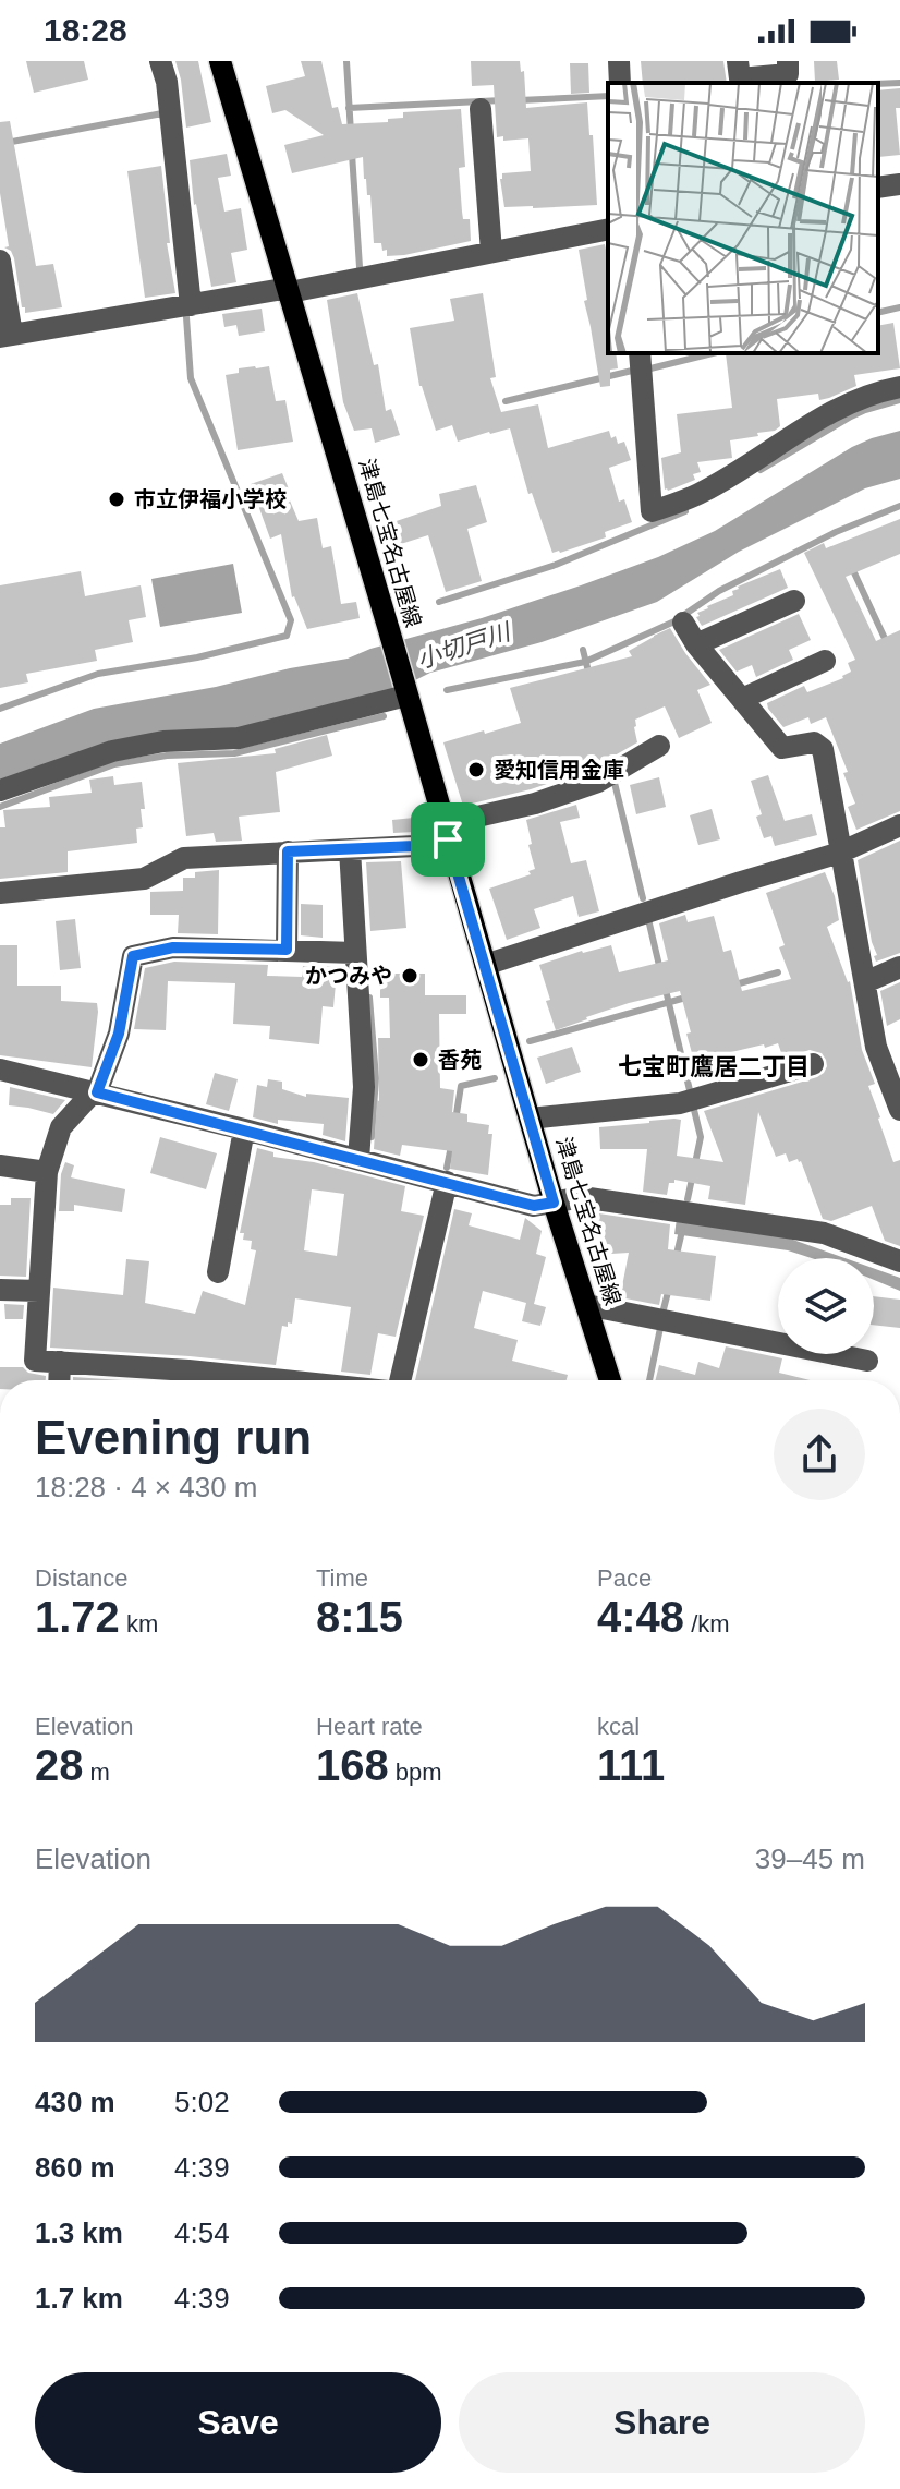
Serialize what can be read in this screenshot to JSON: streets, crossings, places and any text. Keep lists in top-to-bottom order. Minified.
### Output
{"streets":{"main road":["津島七宝名古屋線"]},"districts":["七宝町鷹居二丁目"],"water":["小切戸川"],"places":["市立伊福小学校","愛知信用金庫","かつみや","香苑"],"page":{"status":"18:28","heading":["Evening run","18:28 · 4 × 430 m"],"stats":[["Distance","1.72 km"],["Time","8:15"],["Pace","4:48 /km"],["Elevation","28 m"],["Heart rate","168 bpm"],["kcal","111"]],"chart":["Elevation","39–45 m"],"list":[{"name":"430 m","note":"5:02"},{"name":"860 m","note":"4:39"},{"name":"1.3 km","note":"4:54"},{"name":"1.7 km","note":"4:39"}],"buttons":["Save","Share"]}}
